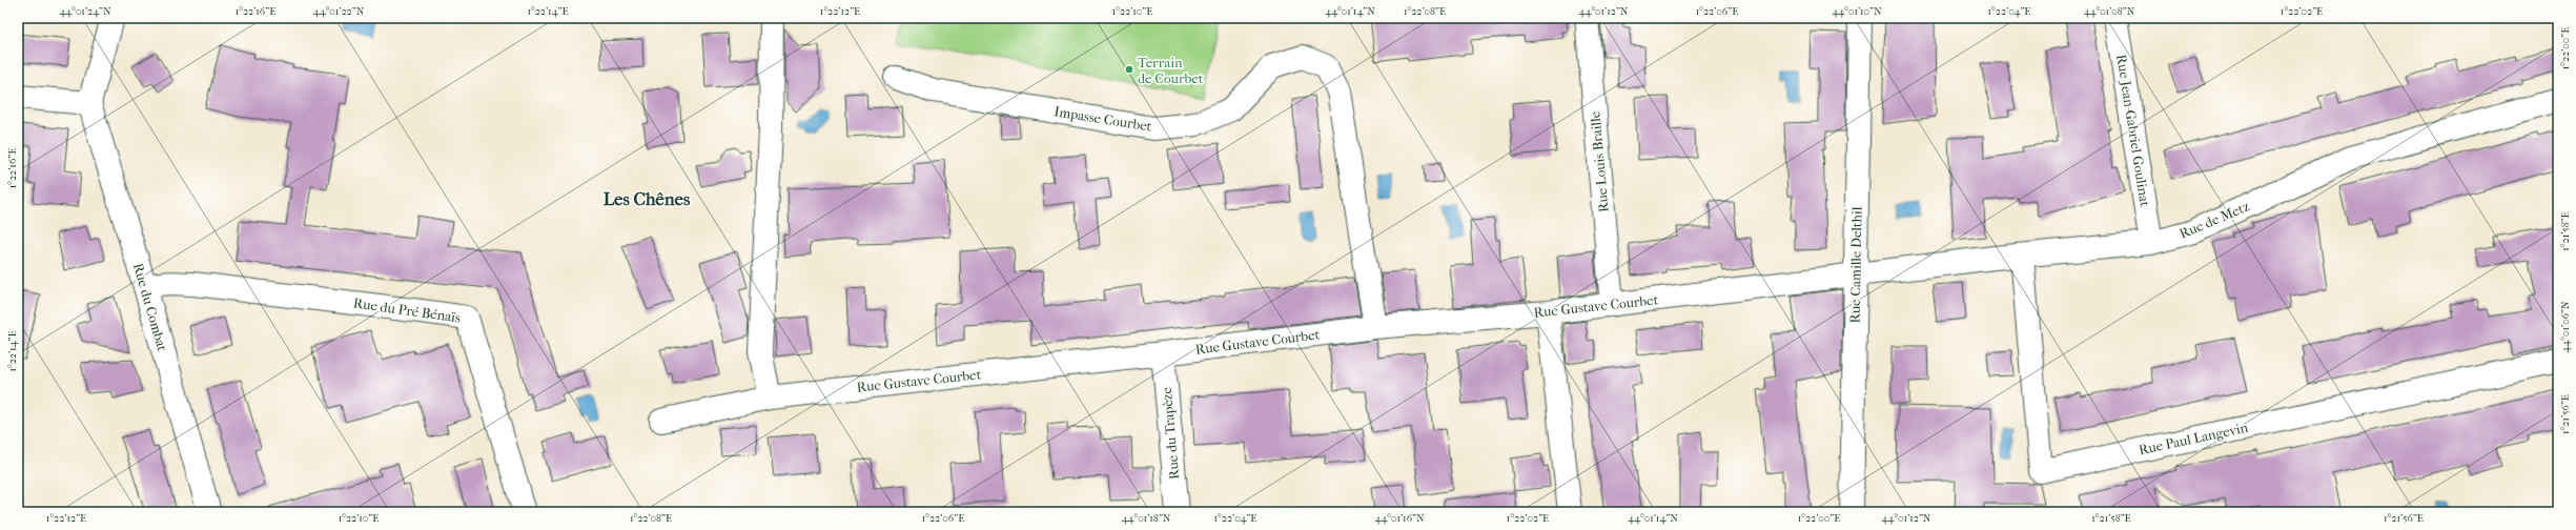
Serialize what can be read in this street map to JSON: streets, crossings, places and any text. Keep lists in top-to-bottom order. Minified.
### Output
{"streets":{"street":["Impasse Courbet","Rue Jean-Gabriel Goulinat","Rue Louis Braille","Rue de Metz","Rue Camille Delthil","Rue Gustave Courbet","Rue du Combat","Rue du Pré Bénaïs","Rue du Trapèze","Rue Paul Langevin"]},"crossings":[["Impasse Courbet","Rue Gustave Courbet"],["Rue Jean-Gabriel Goulinat","Rue de Metz"],["Rue Louis Braille","Rue Gustave Courbet"],["Rue de Metz","Rue Camille Delthil"],["Rue de Metz","Rue Gustave Courbet"],["Rue de Metz","Rue Paul Langevin"],["Rue Camille Delthil","Rue Gustave Courbet"],["Rue Gustave Courbet","Rue du Trapèze"],["Rue du Combat","Rue du Pré Bénaïs"]],"districts":["Les Chênes"],"places":["Terrain de Courbet"],"coordinates":["44°01'24\"N","1°22'16\"E","44°01'22\"N","1°22'14\"E","1°22'12\"E","1°22'10\"E","44°01'14\"N","1°22'08\"E","44°01'12\"N","1°22'06\"E","44°01'10\"N","1°22'04\"E","44°01'08\"N","1°22'02\"E","1°22'00\"E","1°21'58\"E","44°01'06\"N","1°21'56\"E","44°01'18\"N","44°01'16\"N"]}
